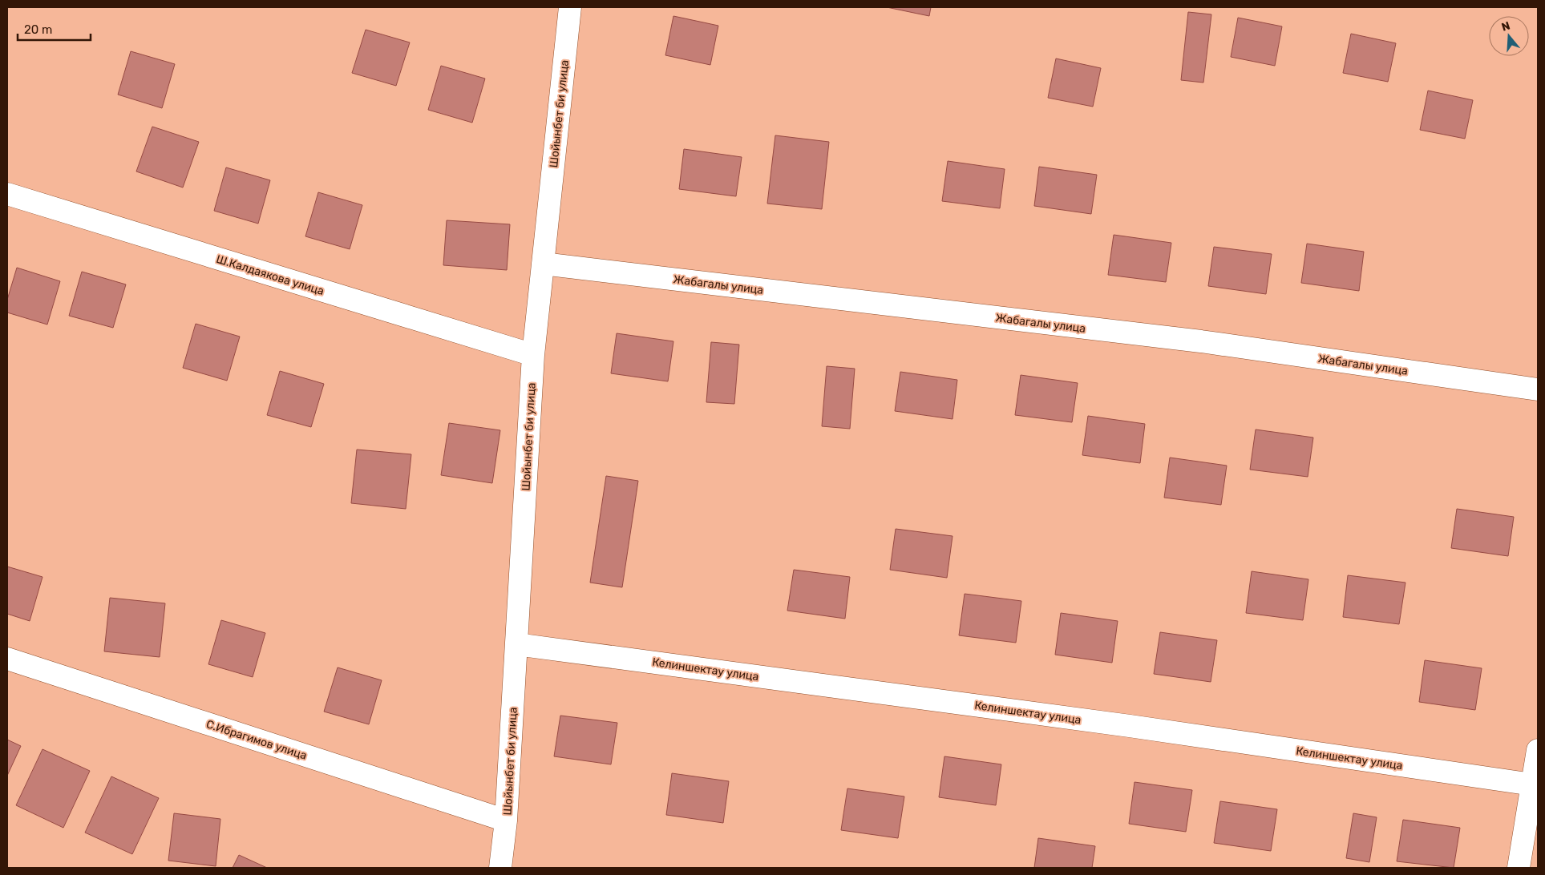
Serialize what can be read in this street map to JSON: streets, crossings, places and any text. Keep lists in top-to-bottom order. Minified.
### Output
{"streets":{"street":["Шойынбет би улица","Ш.Калдаякова улица","Жабагалы улица","Келиншектау улица","С.Ибрагимов улица"]},"crossings":[["Шойынбет би улица","Ш.Калдаякова улица"],["Шойынбет би улица","Жабагалы улица"],["Шойынбет би улица","Келиншектау улица"],["Шойынбет би улица","С.Ибрагимов улица"]],"scale_bar":"20 m","north":"top"}
